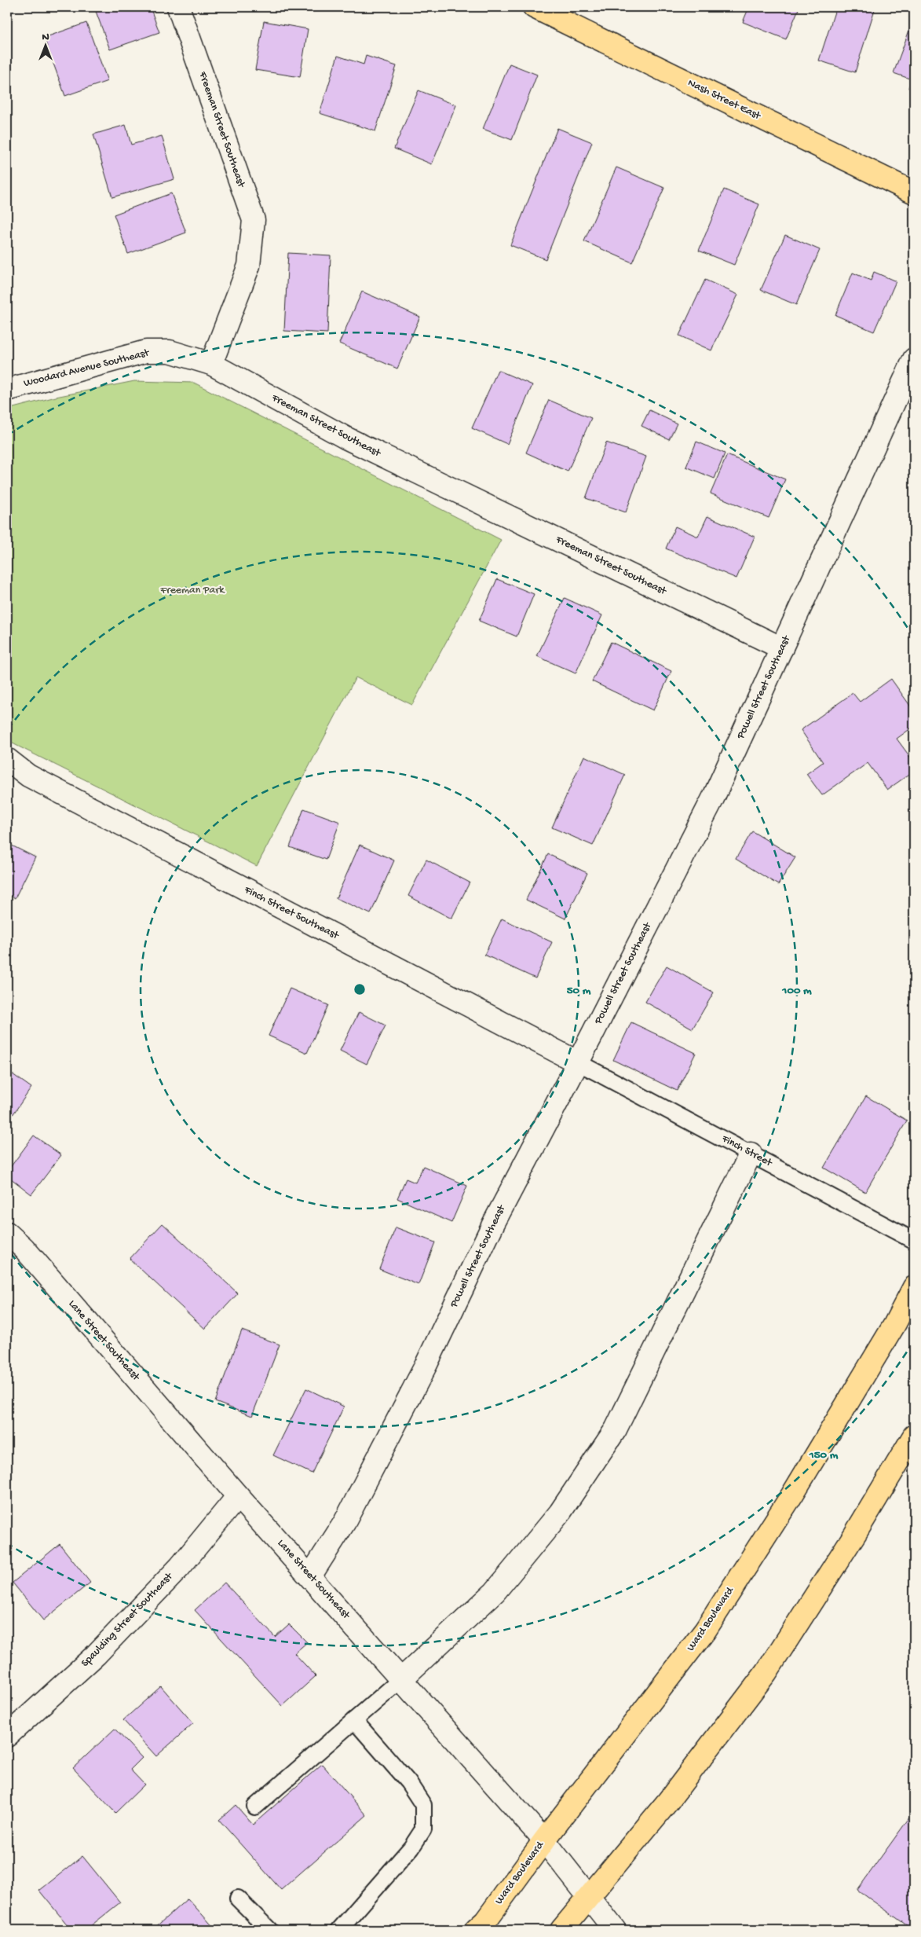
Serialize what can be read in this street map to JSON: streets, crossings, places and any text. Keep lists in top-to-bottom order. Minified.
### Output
{"streets":{"main road":["Nash Street East","Ward Boulevard"],"street":["Freeman Street Southeast","Woodard Avenue Southeast","Powell Street Southeast","Finch Street Southeast","Lane Street Southeast","Spaulding Street Southeast"],"lane":["Finch Street"]},"crossings":[["Freeman Street Southeast","Woodard Avenue Southeast"],["Freeman Street Southeast","Powell Street Southeast"],["Powell Street Southeast","Finch Street Southeast"],["Powell Street Southeast","Finch Street"],["Powell Street Southeast","Lane Street Southeast"],["Finch Street Southeast","Finch Street"],["Lane Street Southeast","Ward Boulevard"],["Lane Street Southeast","Spaulding Street Southeast"]],"parks":["Freeman Park"],"north":"top","rings":["50 m","100 m","150 m"]}
